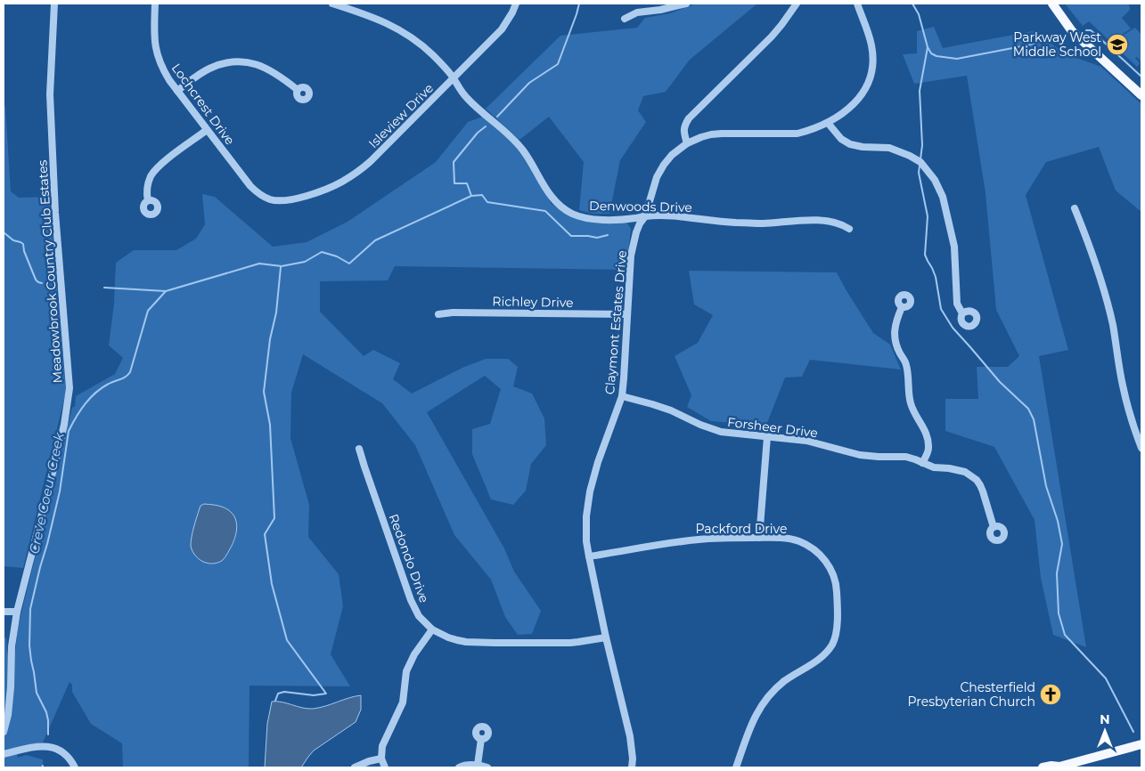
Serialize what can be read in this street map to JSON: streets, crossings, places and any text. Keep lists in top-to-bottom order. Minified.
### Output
{"streets":{"street":["Lochcrest Drive","Isleview Drive","Denwoods Drive","Meadowbrook Country Club Estates","Richley Drive","Claymont Estates Drive","Forsheer Drive","Packford Drive","Redondo Drive"]},"crossings":[["Lochcrest Drive","Isleview Drive"],["Isleview Drive","Denwoods Drive"],["Denwoods Drive","Claymont Estates Drive"],["Richley Drive","Claymont Estates Drive"],["Claymont Estates Drive","Forsheer Drive"],["Claymont Estates Drive","Packford Drive"],["Claymont Estates Drive","Redondo Drive"]],"water":["Creve Coeur Creek"],"places":{"school or university":["Parkway West Middle School"],"church":["Chesterfield Presbyterian Church"]},"north":"top"}
